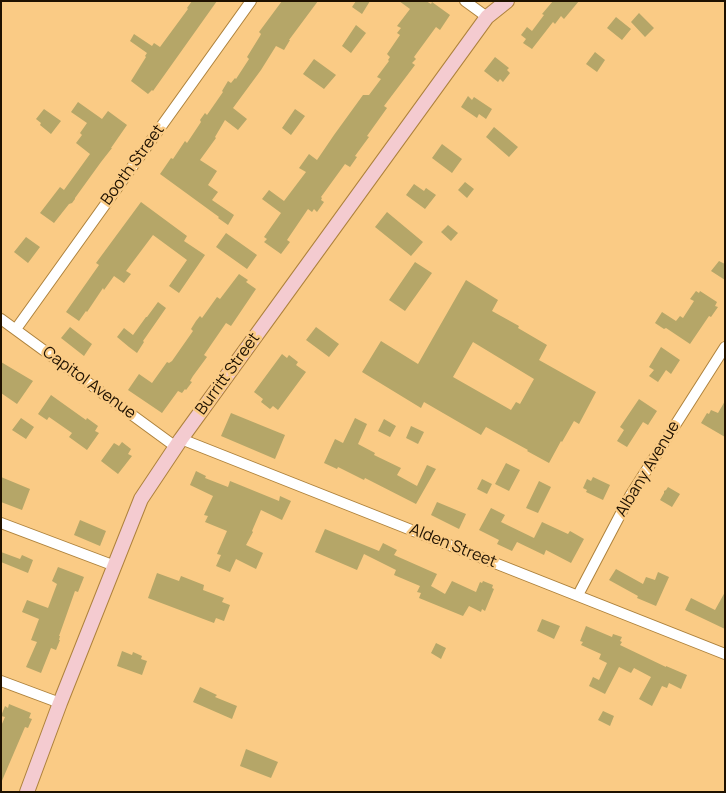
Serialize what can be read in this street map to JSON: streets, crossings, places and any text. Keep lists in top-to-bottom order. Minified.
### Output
{"streets":{"street":["Booth Street","Burritt Street","Capitol Avenue","Albany Avenue","Alden Street"]},"crossings":[["Booth Street","Capitol Avenue"],["Burritt Street","Capitol Avenue"],["Burritt Street","Alden Street"],["Capitol Avenue","Alden Street"],["Albany Avenue","Alden Street"]]}
